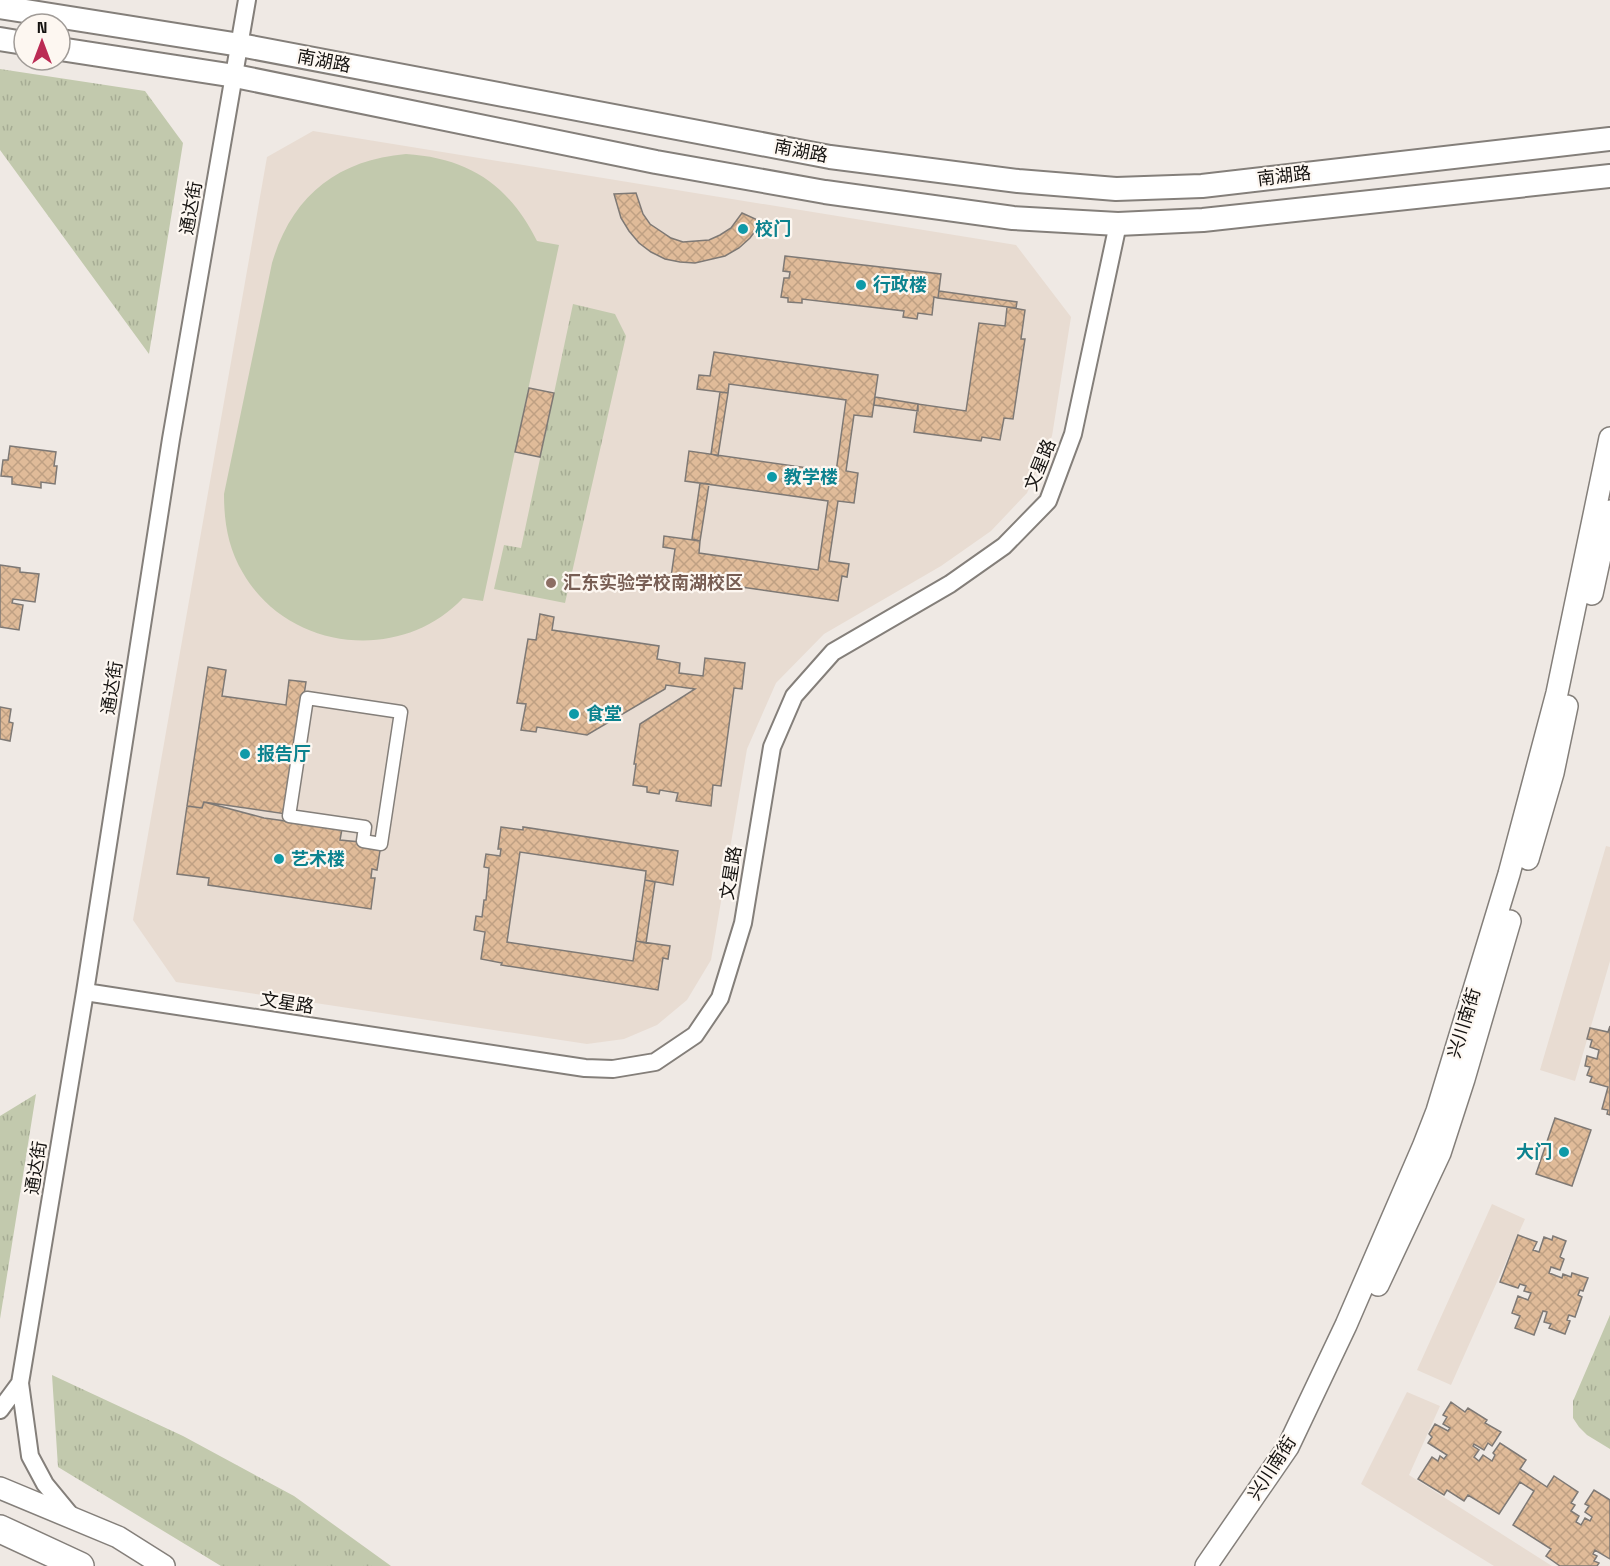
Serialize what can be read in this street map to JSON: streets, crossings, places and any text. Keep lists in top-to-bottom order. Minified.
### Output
{"streets":{"main road":["南湖路"],"street":["通达街","文星路","兴川南街"]},"crossings":[["南湖路","通达街"],["南湖路","文星路"],["通达街","文星路"]],"places":["校门","行政楼","教学楼","汇东实验学校南湖校区","食堂","报告厅","艺术楼","大门"],"north":"top"}
